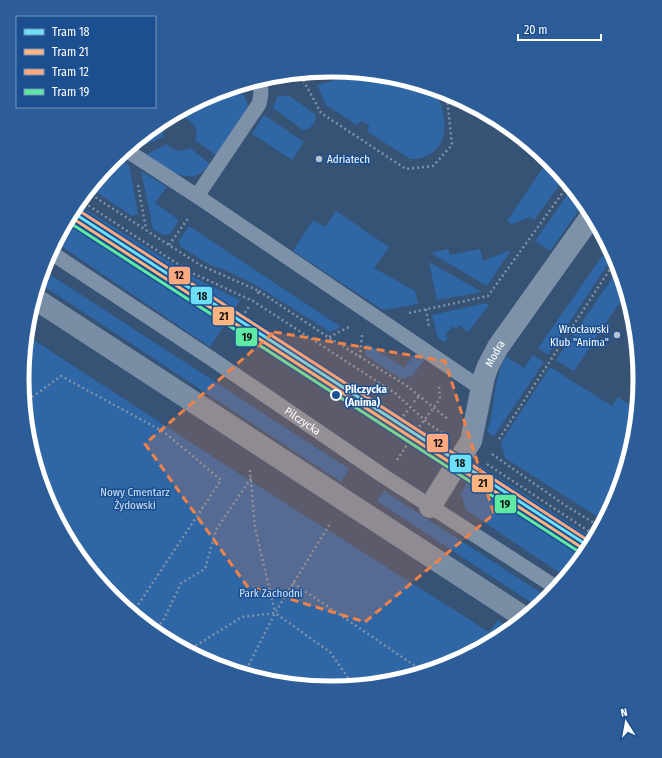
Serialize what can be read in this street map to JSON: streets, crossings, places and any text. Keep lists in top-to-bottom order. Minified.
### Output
{"streets":{"street":["Modra"],"lane":["Pilczycka"]},"crossings":[["Modra","Pilczycka"]],"parks":["Nowy Cmentarz Żydowski","Park Zachodni"],"places":["Adriatech","Wrocławski Klub \"Anima\"","Pilczycka (Anima)"],"lines":["tram line 12","tram line 18","tram line 21","tram line 19"],"legend":["Tram 18","Tram 21","Tram 12","Tram 19"],"scale_bar":"20 m","north":"top"}
